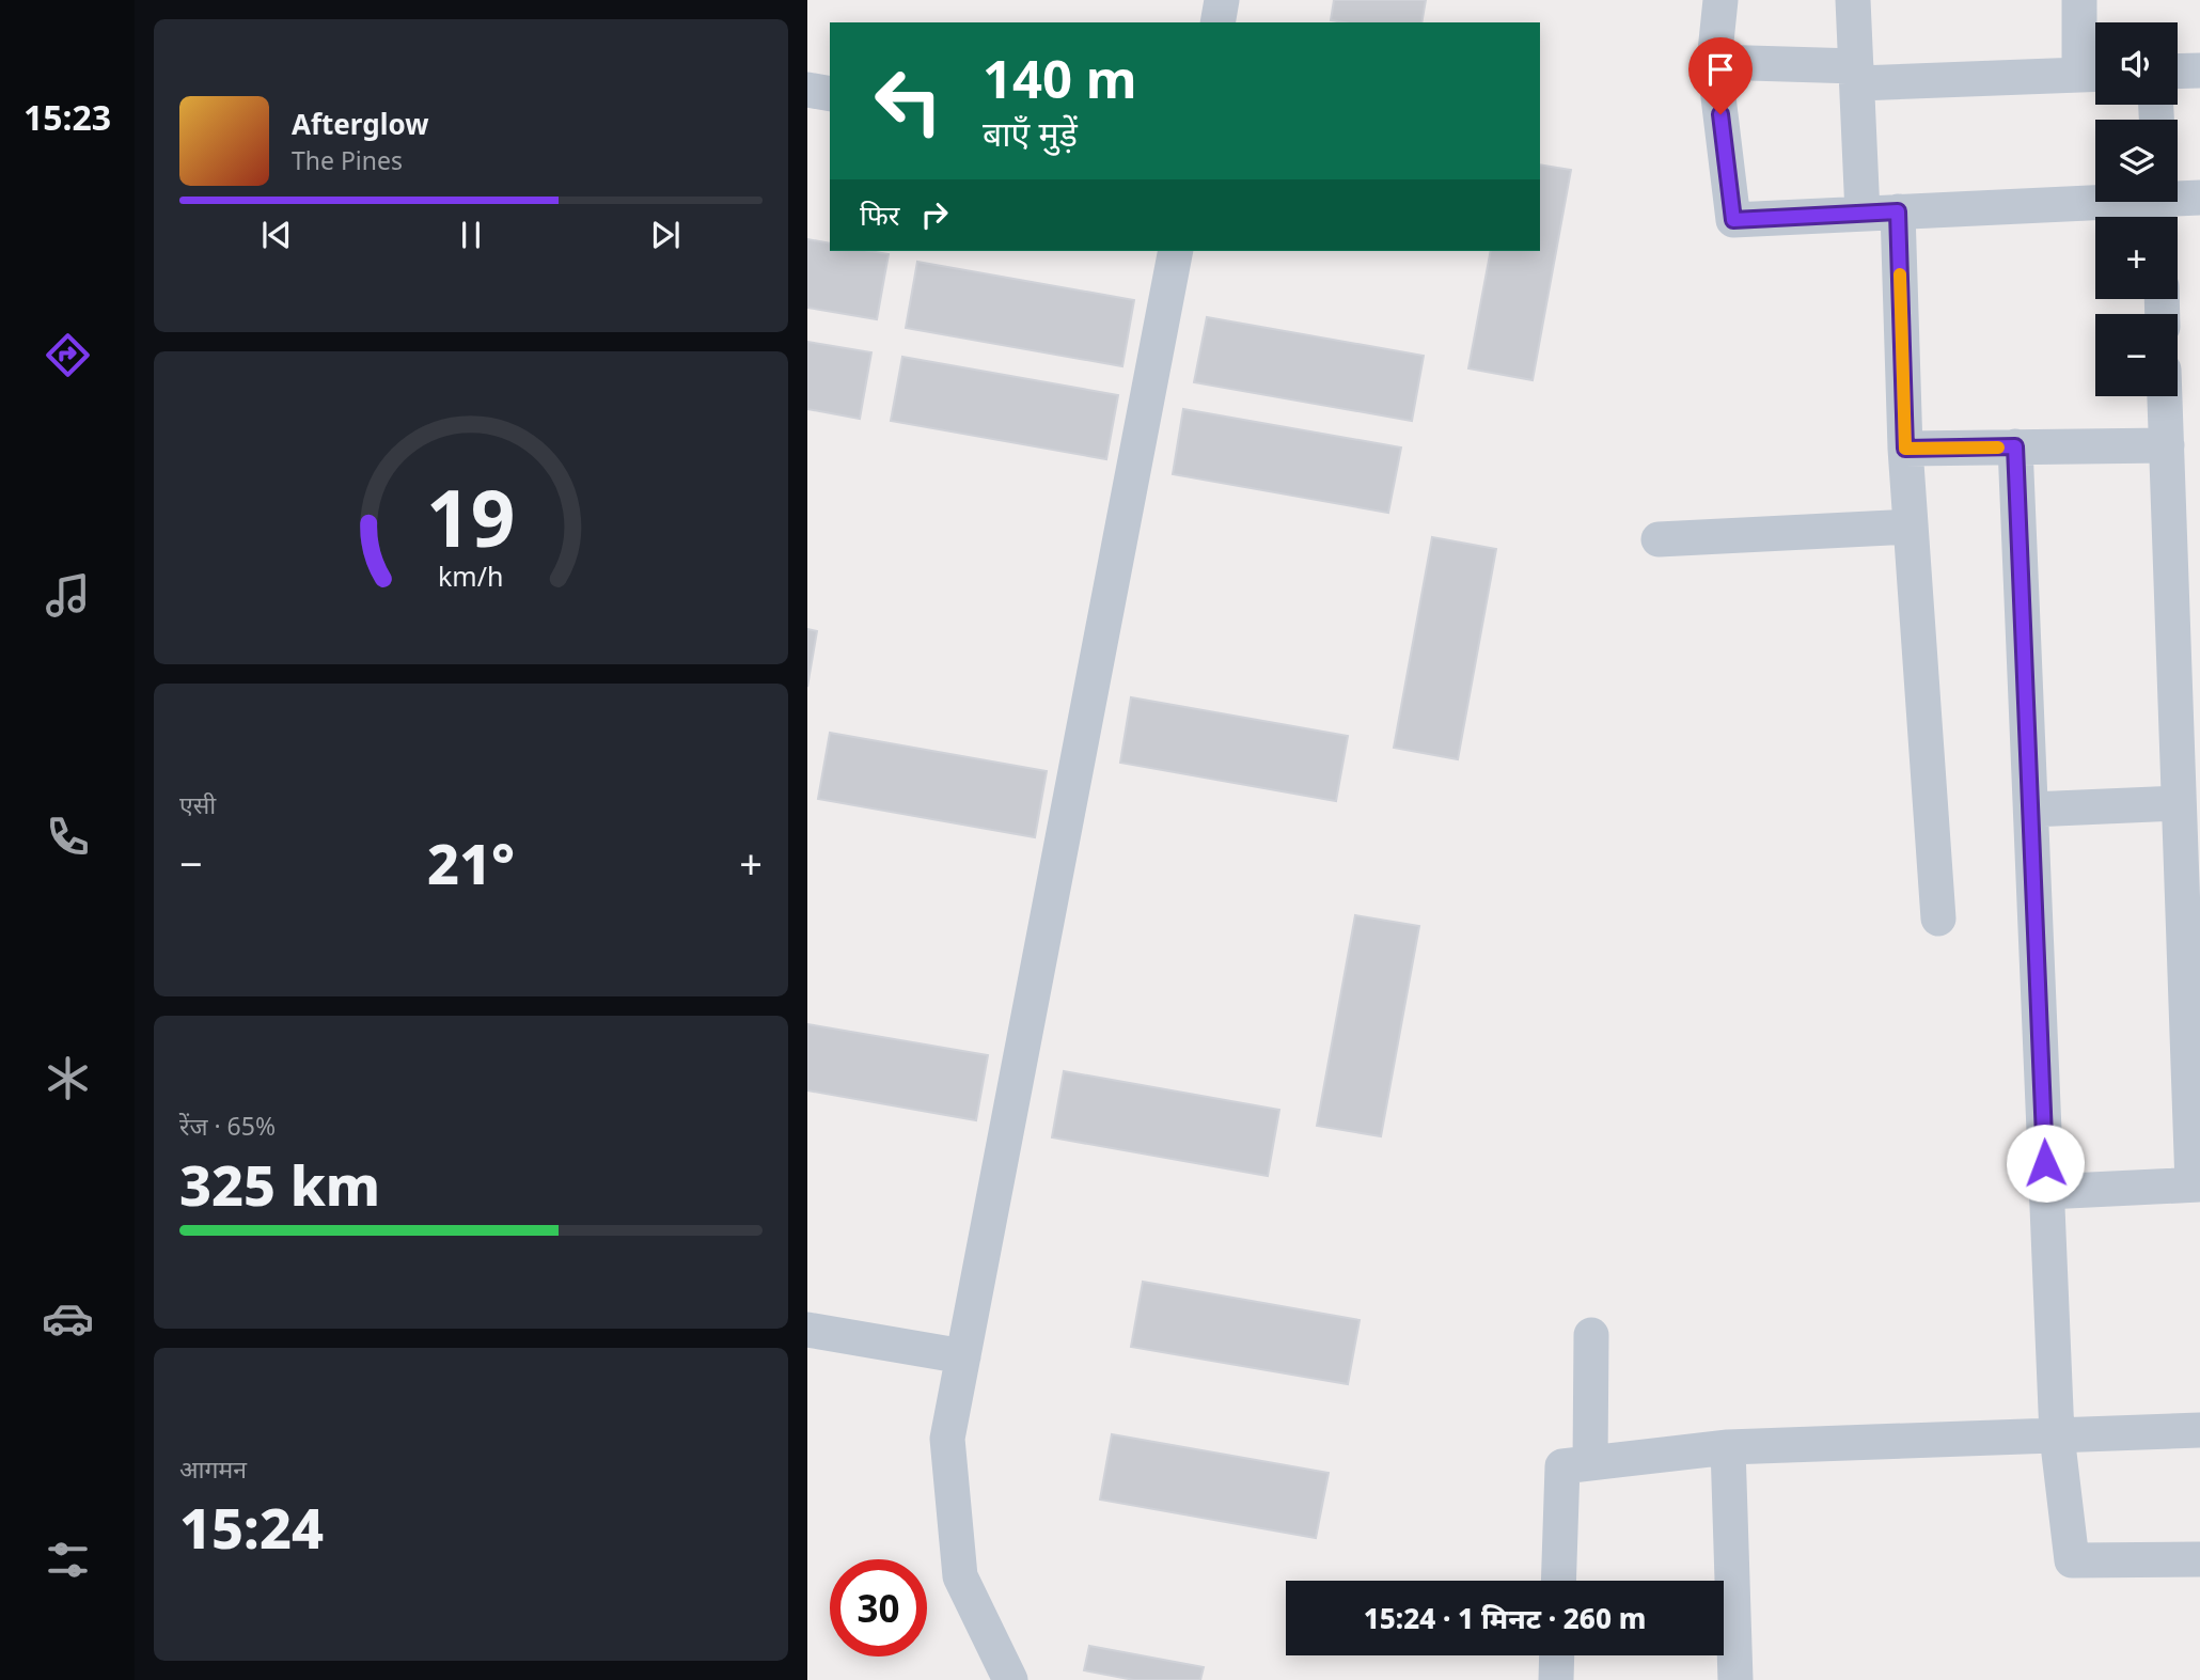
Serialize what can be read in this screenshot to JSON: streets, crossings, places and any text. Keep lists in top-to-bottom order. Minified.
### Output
{"page":{"tabs":"15:23","map_buttons":["+","−"],"turn":["140 m","बाएँ मुड़ें"],"song":["Afterglow","The Pines"],"then":"फिर","tile":["एसी",["रेंज · 65%","325 km"],["आगमन","15:24"]],"heat":["−","21°","+"],"limit":"30","trip":"15:24 · 1 मिनट · 260 m","gauge":["19","km/h"]}}
